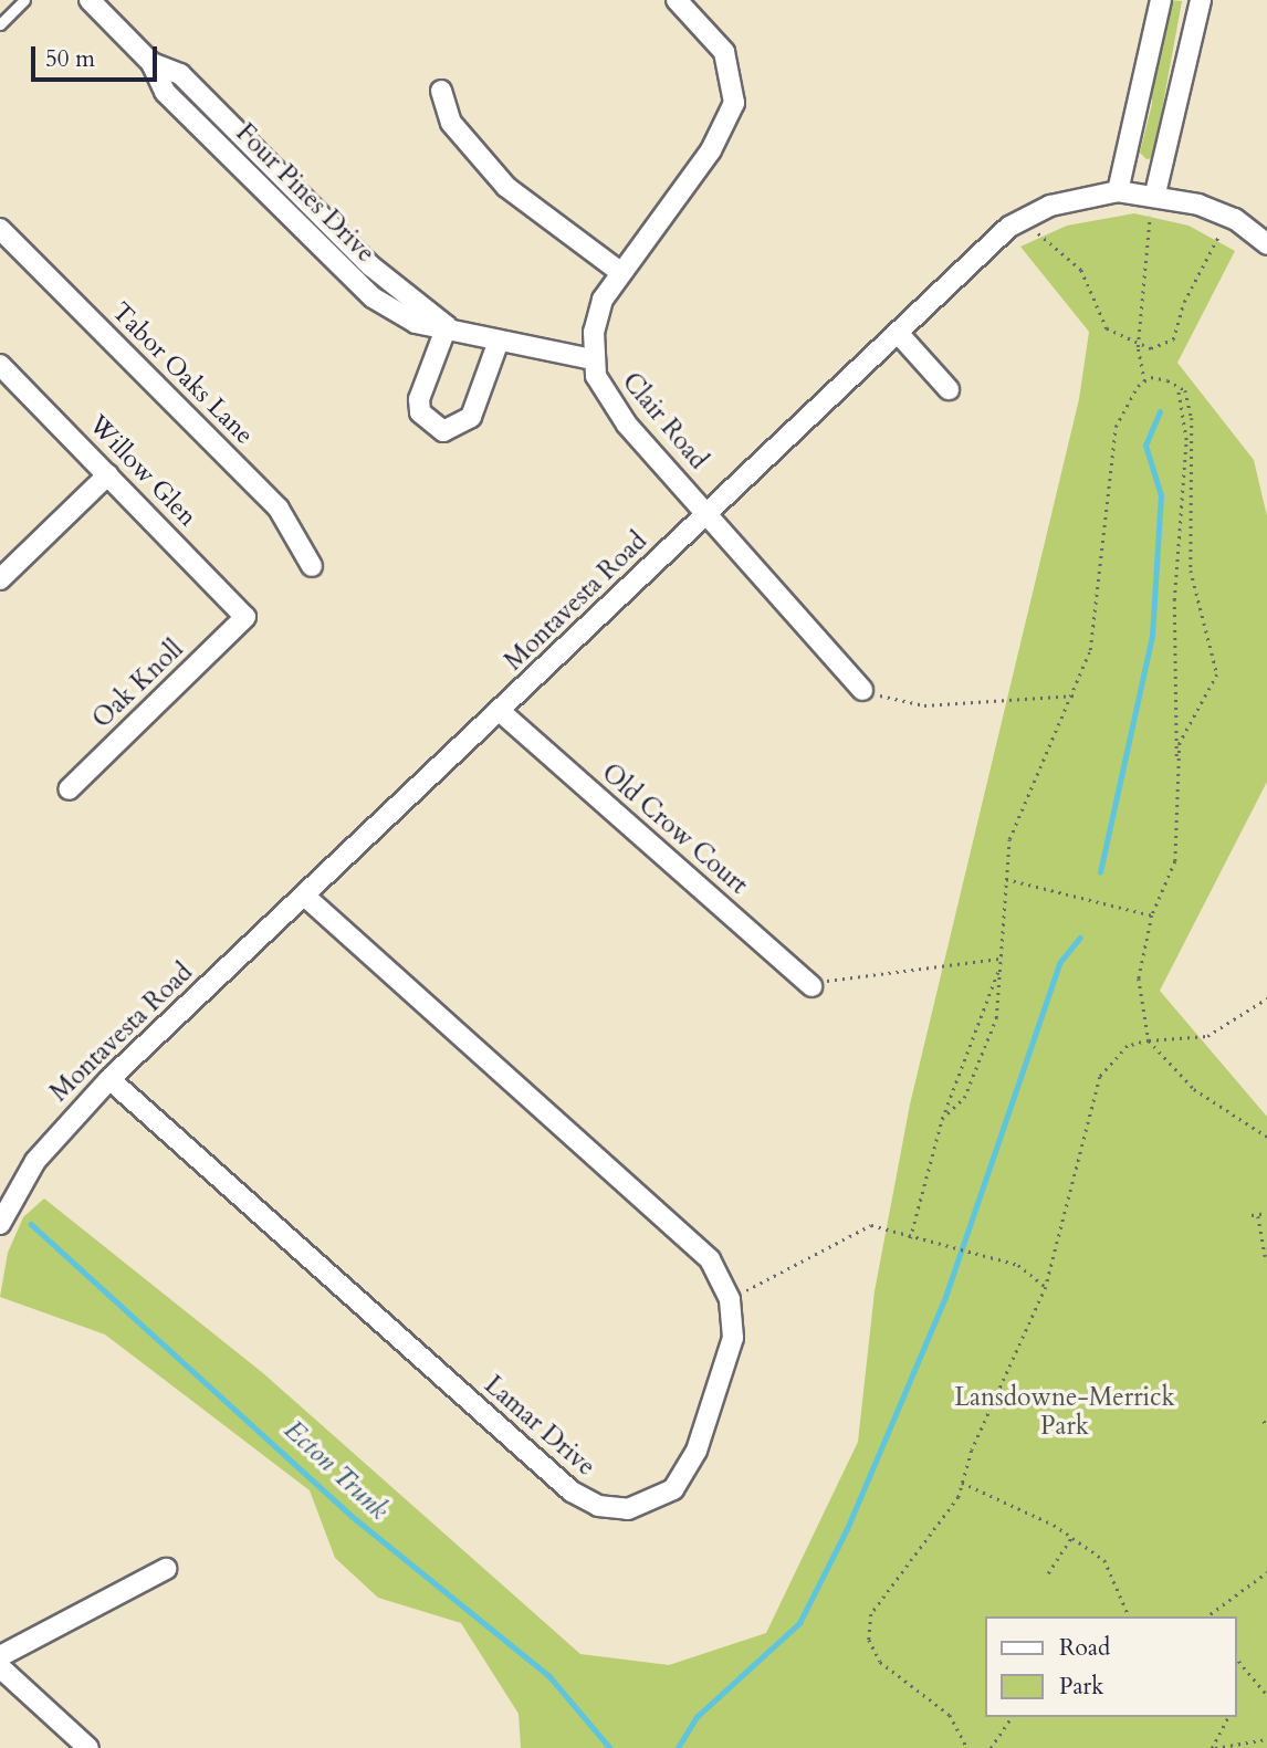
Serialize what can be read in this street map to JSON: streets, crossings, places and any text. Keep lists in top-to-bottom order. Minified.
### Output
{"streets":{"street":["Four Pines Drive","Tabor Oaks Lane","Clair Road","Willow Glen","Montavesta Road","Oak Knoll","Old Crow Court","Lamar Drive"]},"crossings":[["Four Pines Drive","Clair Road"],["Clair Road","Montavesta Road"],["Willow Glen","Oak Knoll"],["Montavesta Road","Old Crow Court"],["Montavesta Road","Lamar Drive"]],"water":["Ecton Trunk"],"parks":["Lansdowne-Merrick Park"],"legend":["Road","Park"],"scale_bar":"50 m"}
